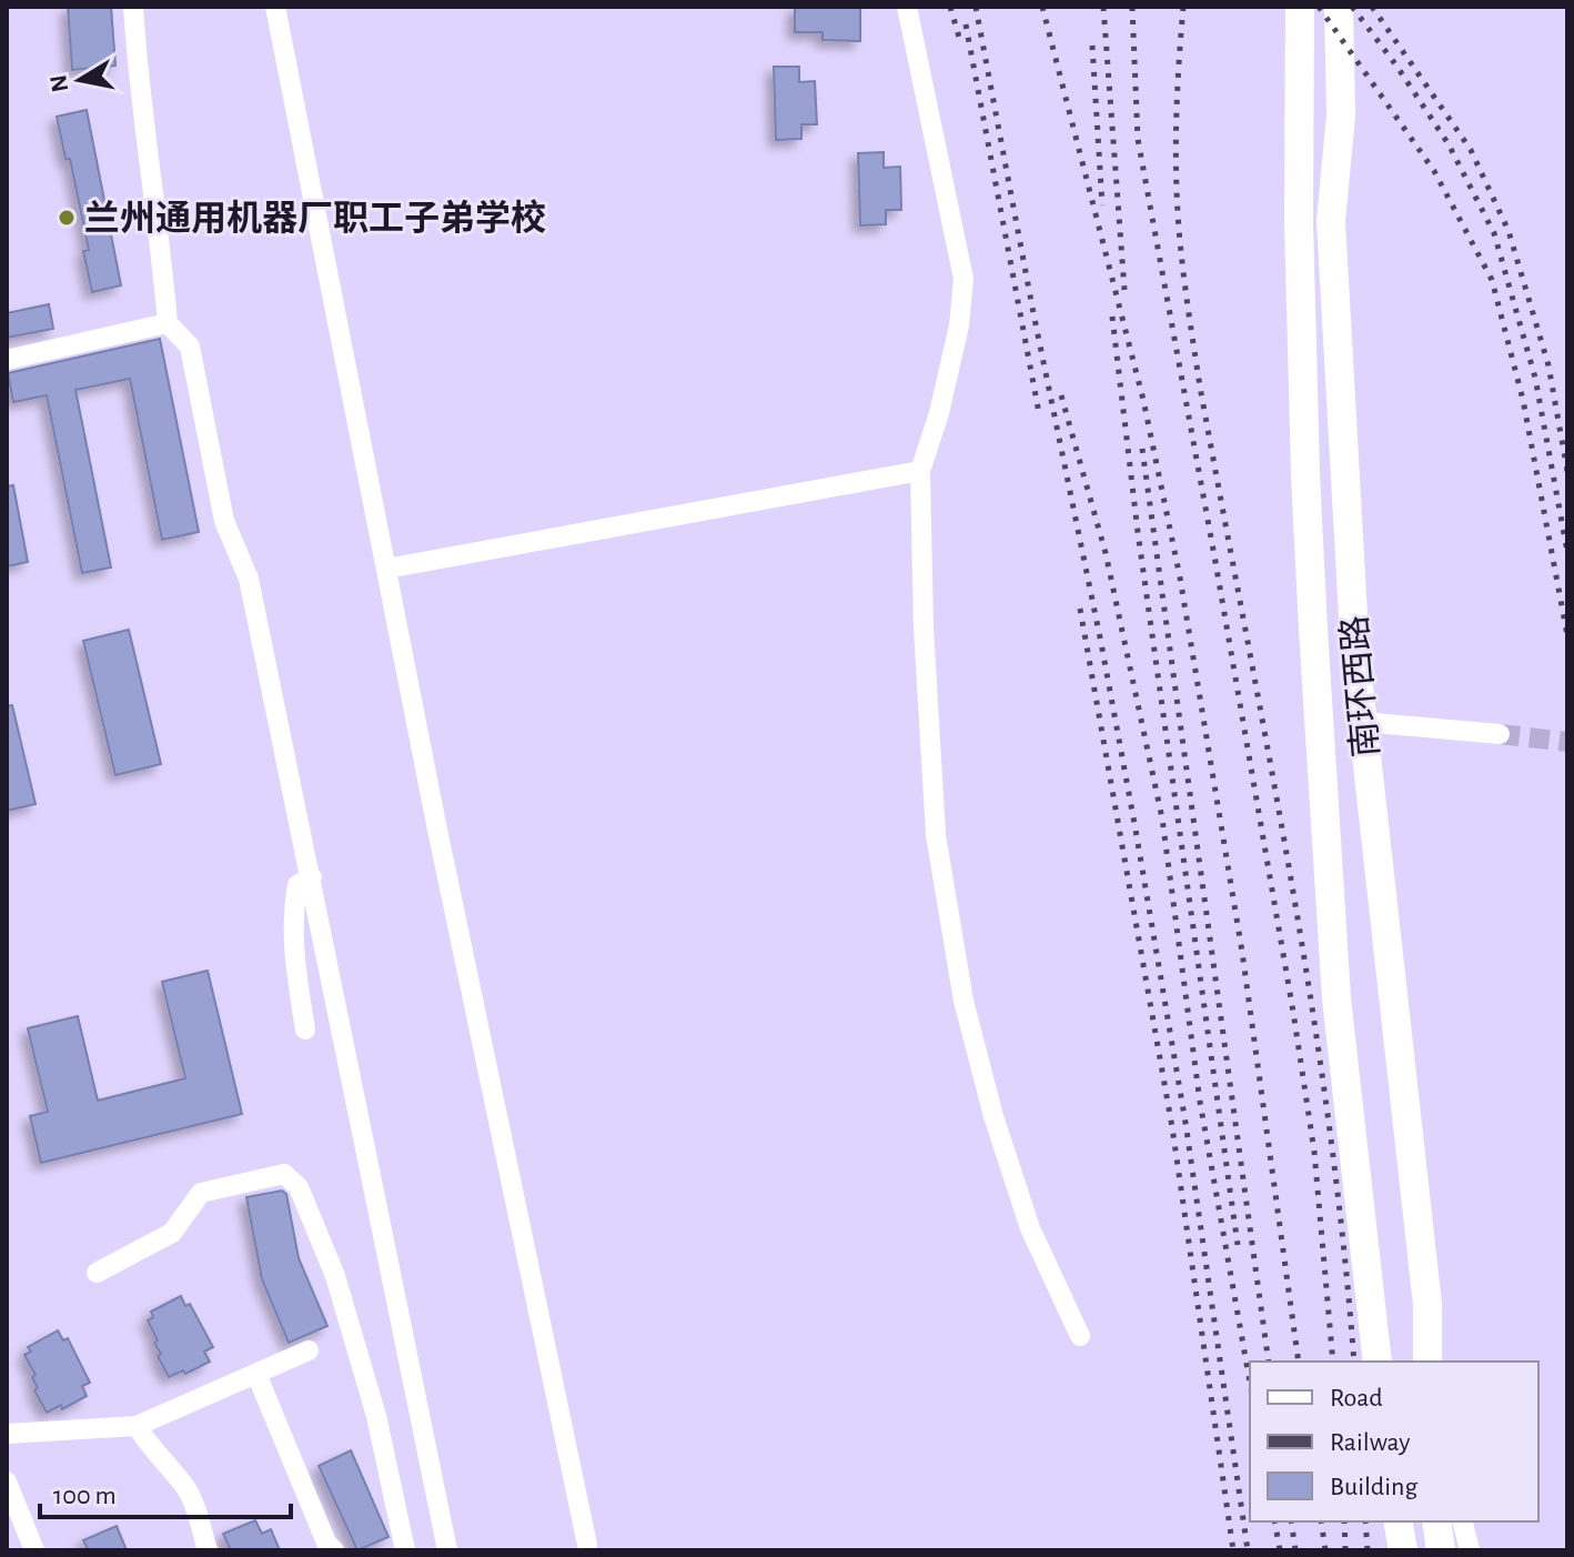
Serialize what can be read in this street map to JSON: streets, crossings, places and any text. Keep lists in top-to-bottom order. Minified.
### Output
{"streets":{"highway":["南环西路"]},"places":["兰州通用机器厂职工子弟学校"],"legend":["Road","Railway","Building"],"scale_bar":"100 m","north":"left"}
